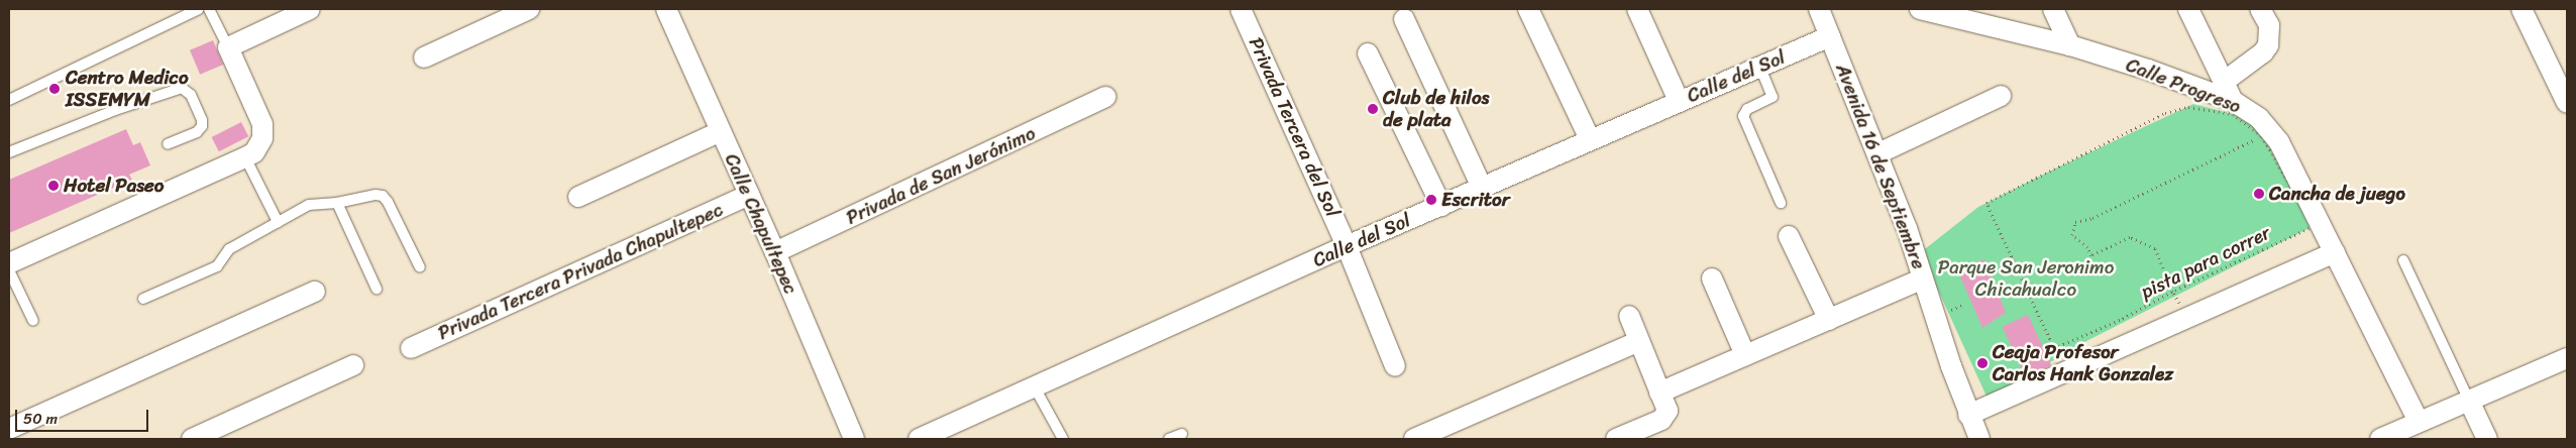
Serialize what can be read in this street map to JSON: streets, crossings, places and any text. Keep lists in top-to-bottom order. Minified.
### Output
{"streets":{"street":["Calle del Sol","Calle Progreso","Privada Tercera del Sol","Avenida 16 de Septiembre","Privada de San Jerónimo","Calle Chapultepec","Privada Tercera Privada Chapultepec"],"path":["pista para correr"]},"crossings":[["Calle del Sol","Privada Tercera del Sol"],["Calle del Sol","Avenida 16 de Septiembre"],["Calle Progreso","pista para correr"],["Privada de San Jerónimo","Calle Chapultepec"],["Calle Chapultepec","Privada Tercera Privada Chapultepec"]],"parks":["Parque San Jeronimo Chicahualco"],"places":["Centro Medico ISSEMYM","Club de hilos de plata","Hotel Paseo","Cancha de juego","Escritor","Ceaja Profesor Carlos Hank Gonzalez"],"scale_bar":"50 m"}
